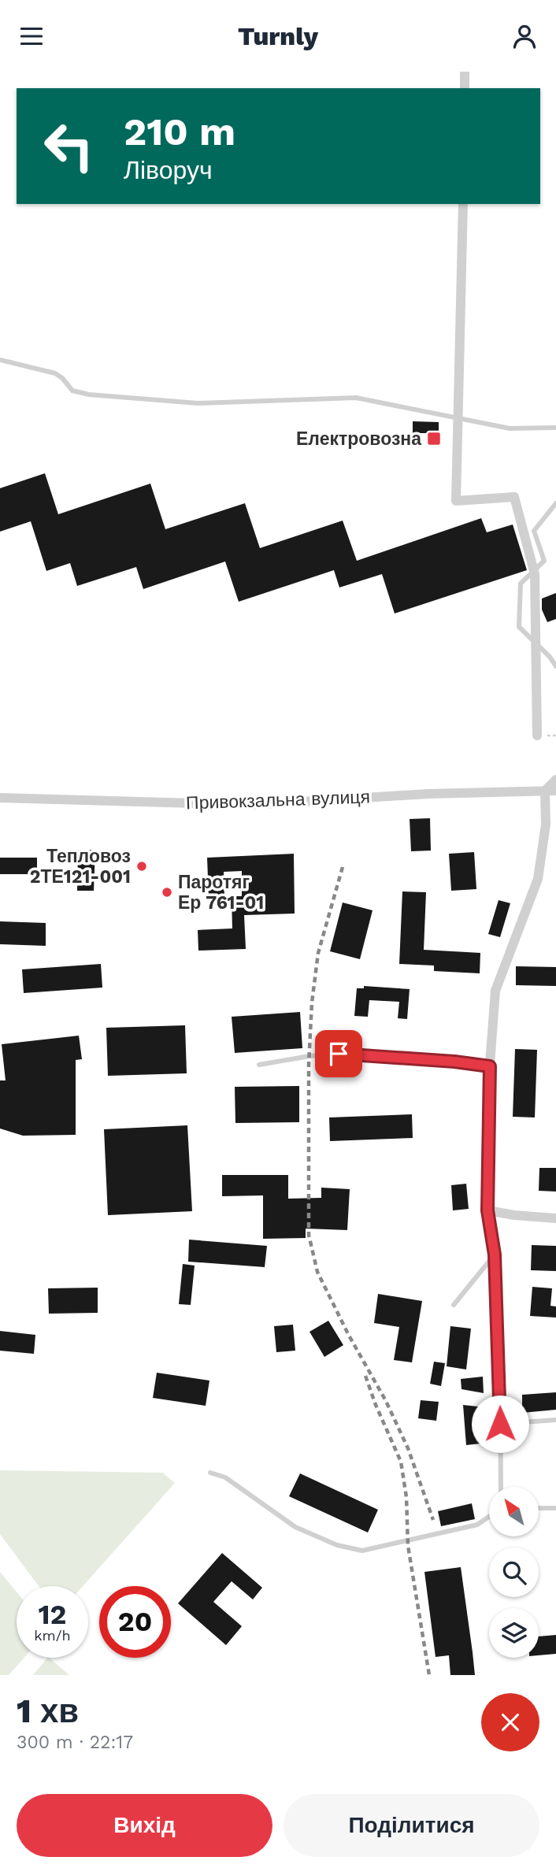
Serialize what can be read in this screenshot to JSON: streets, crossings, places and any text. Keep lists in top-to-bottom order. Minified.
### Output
{"streets":{"street":["Привокзальна вулиця"]},"places":{"transit":["Електровозна"],"other":["Тепловоз 2ТЕ121-001","Паротяг Ер 761-01"]},"north":"top left","page":{"header":"Turnly","turn":["210 m","Ліворуч"],"speed":"12 km/h","limit":"20","heading":["1 хв","300 m · 22:17"],"buttons":["Вихід","Поділитися"]}}
